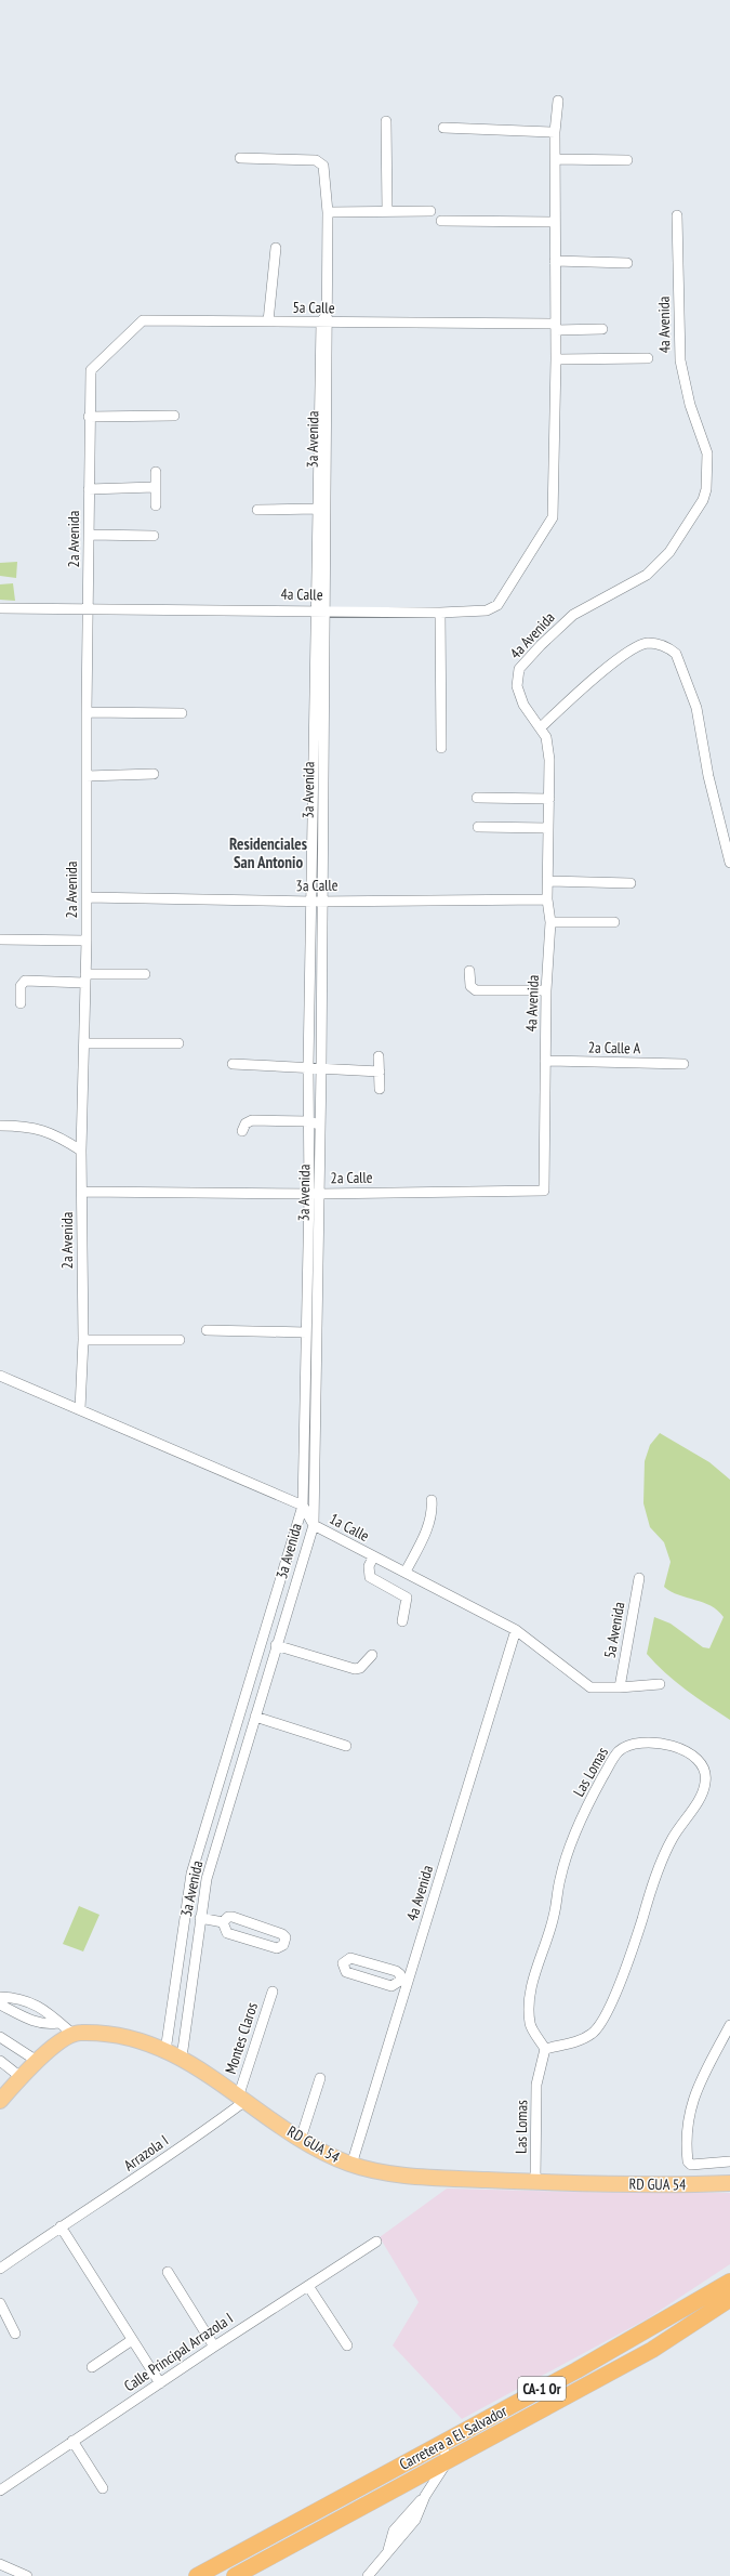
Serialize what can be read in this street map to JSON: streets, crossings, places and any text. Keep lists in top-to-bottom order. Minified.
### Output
{"streets":{"highway":["CA-1 Or","Carretera a El Salvador"],"main road":["RD GUA 54"],"street":["5a Calle","4a Avenida","3a Avenida","2a Avenida","4a Calle","3a Calle","2a Calle A","2a Calle","1a Calle","5a Avenida","Las Lomas","Montes Claros","Arrazola I","Calle Principal Arrazola I"]},"crossings":[["5a Calle","3a Avenida"],["5a Calle","2a Avenida"],["4a Avenida","3a Calle"],["4a Avenida","2a Calle A"],["4a Avenida","2a Calle"],["4a Avenida","1a Calle"],["4a Avenida","RD GUA 54"],["3a Avenida","4a Calle"],["3a Avenida","3a Calle"],["3a Avenida","2a Calle"],["3a Avenida","1a Calle"],["3a Avenida","RD GUA 54"],["2a Avenida","4a Calle"],["2a Avenida","3a Calle"],["2a Avenida","2a Calle"],["1a Calle","5a Avenida"],["Las Lomas","RD GUA 54"],["Montes Claros","RD GUA 54"],["Montes Claros","Arrazola I"],["RD GUA 54","Arrazola I"]],"districts":["Residenciales San Antonio"]}
